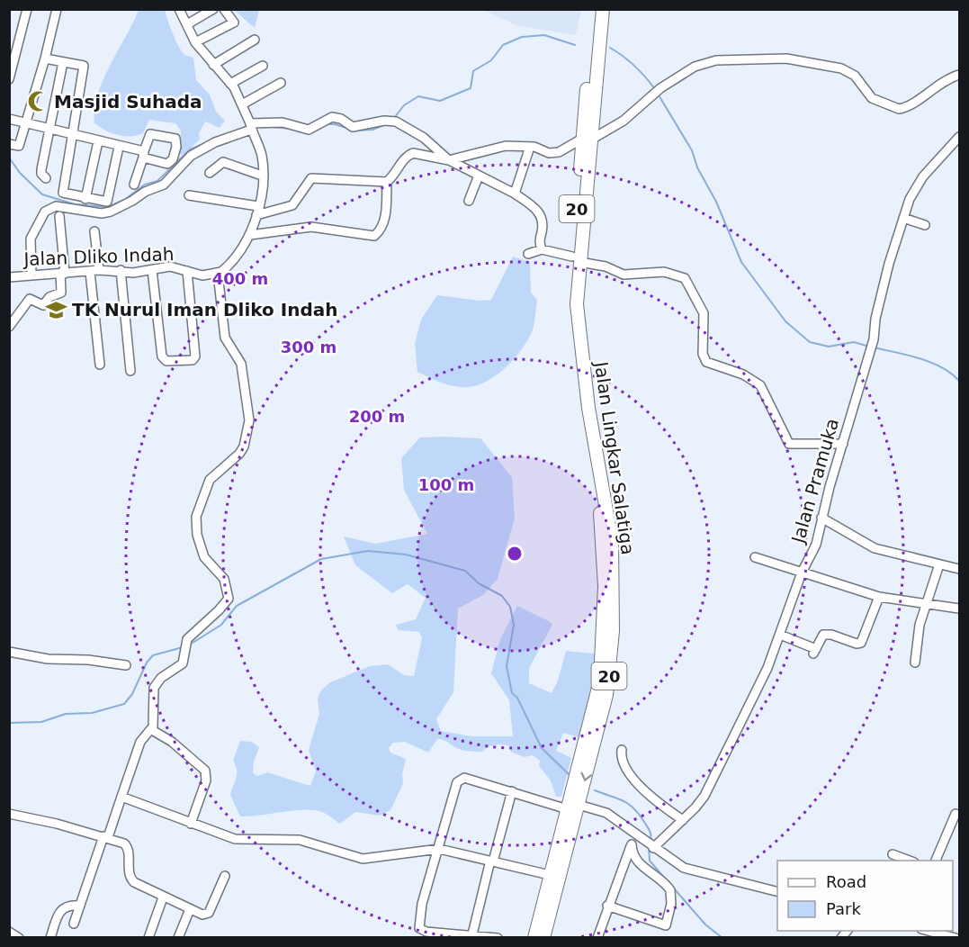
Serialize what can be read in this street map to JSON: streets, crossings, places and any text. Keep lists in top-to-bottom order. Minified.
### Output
{"streets":{"highway":["20","Jalan Lingkar Salatiga"],"street":["Jalan Dliko Indah","Jalan Pramuka"]},"places":{"mosque":["Masjid Suhada"],"school or university":["TK Nurul Iman Dliko Indah"]},"legend":["Road","Park"],"rings":["400 m","300 m","200 m","100 m"]}
